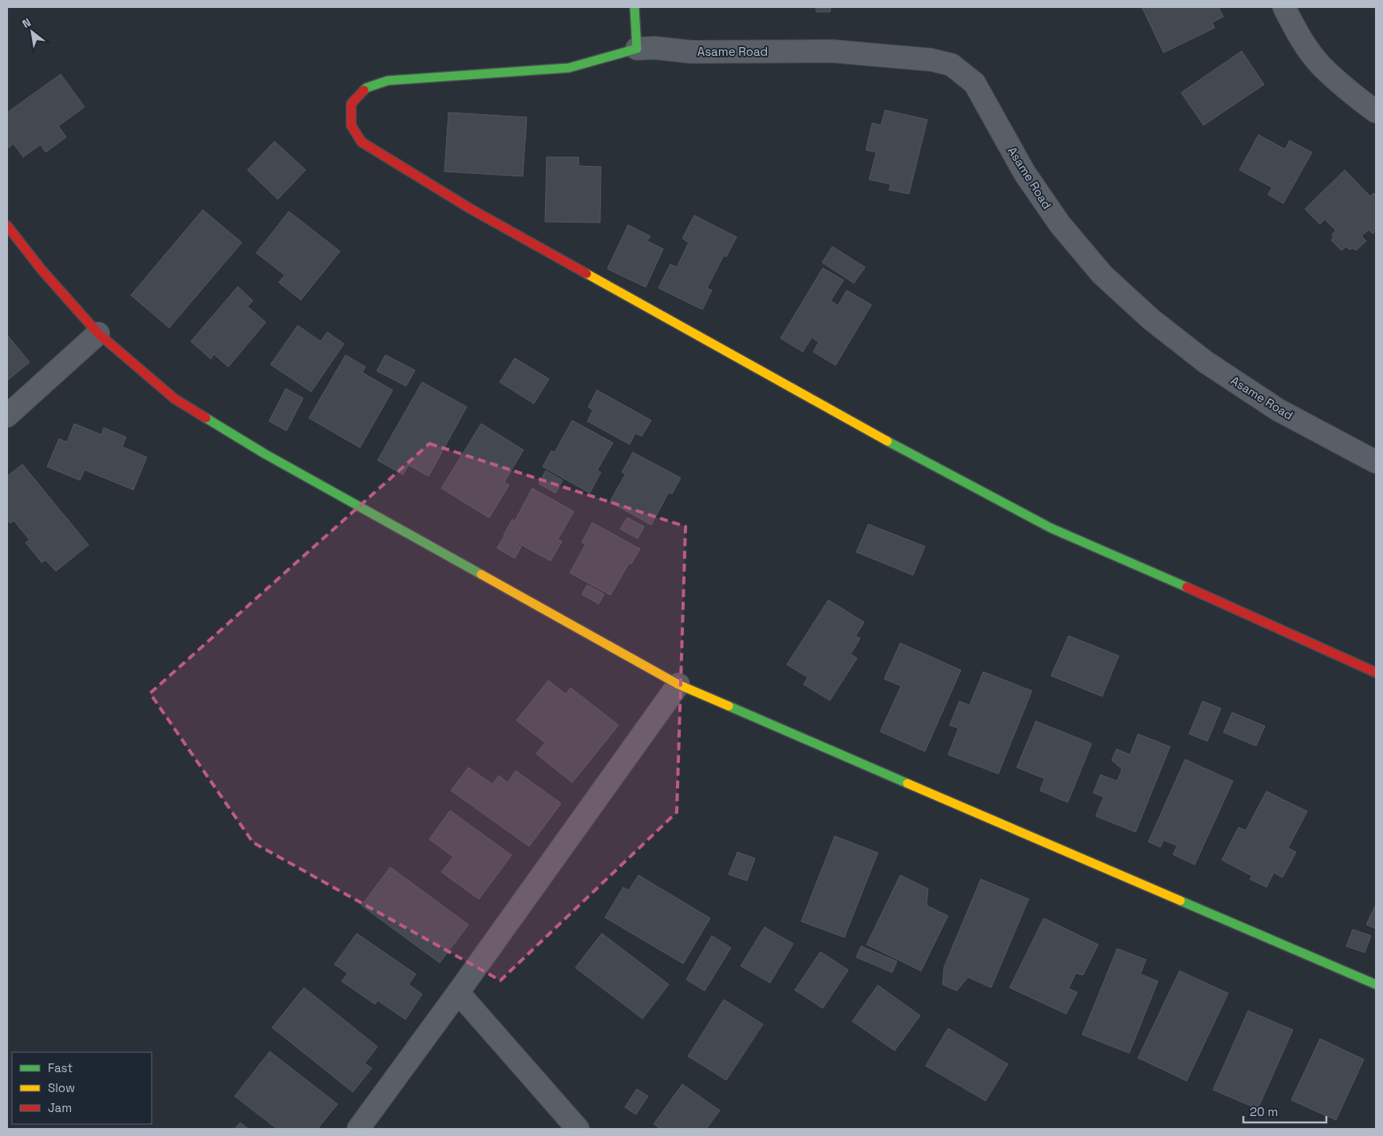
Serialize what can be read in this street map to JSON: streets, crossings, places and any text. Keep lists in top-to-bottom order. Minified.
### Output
{"streets":{"street":["Asame Road"]},"legend":["Fast","Slow","Jam"],"scale_bar":"20 m","north":"top left"}
